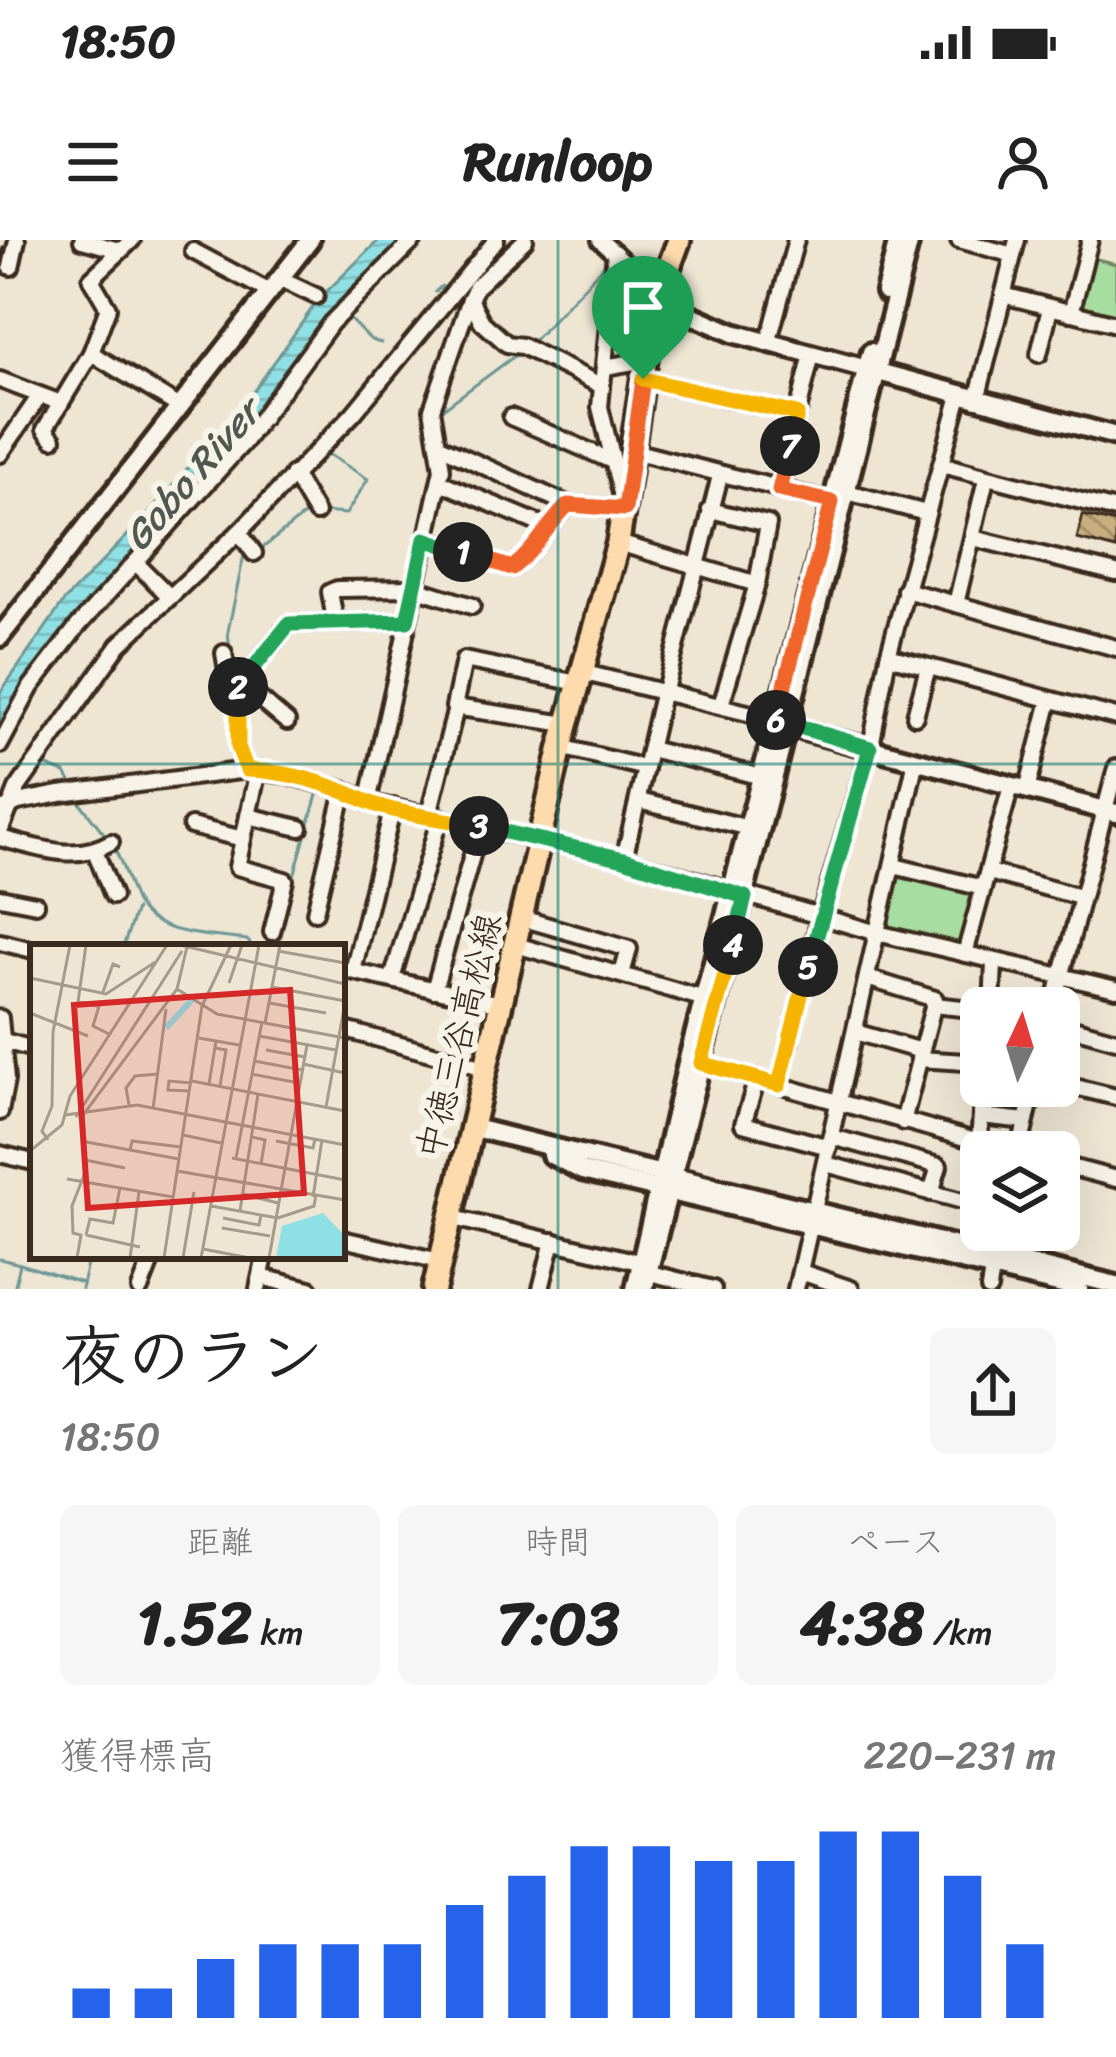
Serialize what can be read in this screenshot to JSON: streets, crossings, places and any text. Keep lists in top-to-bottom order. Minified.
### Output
{"streets":{"main road":["中徳三谷高松線"]},"water":["Gobo River"],"north":"top","page":{"status":"18:50","header":"Runloop","pins":["7","1","2","6","3","4","5"],"heading":["夜のラン","18:50"],"stats":[["距離","1.52 km"],["時間","7:03"],["ペース","4:38 /km"]],"chart":["獲得標高","220–231 m"]}}
